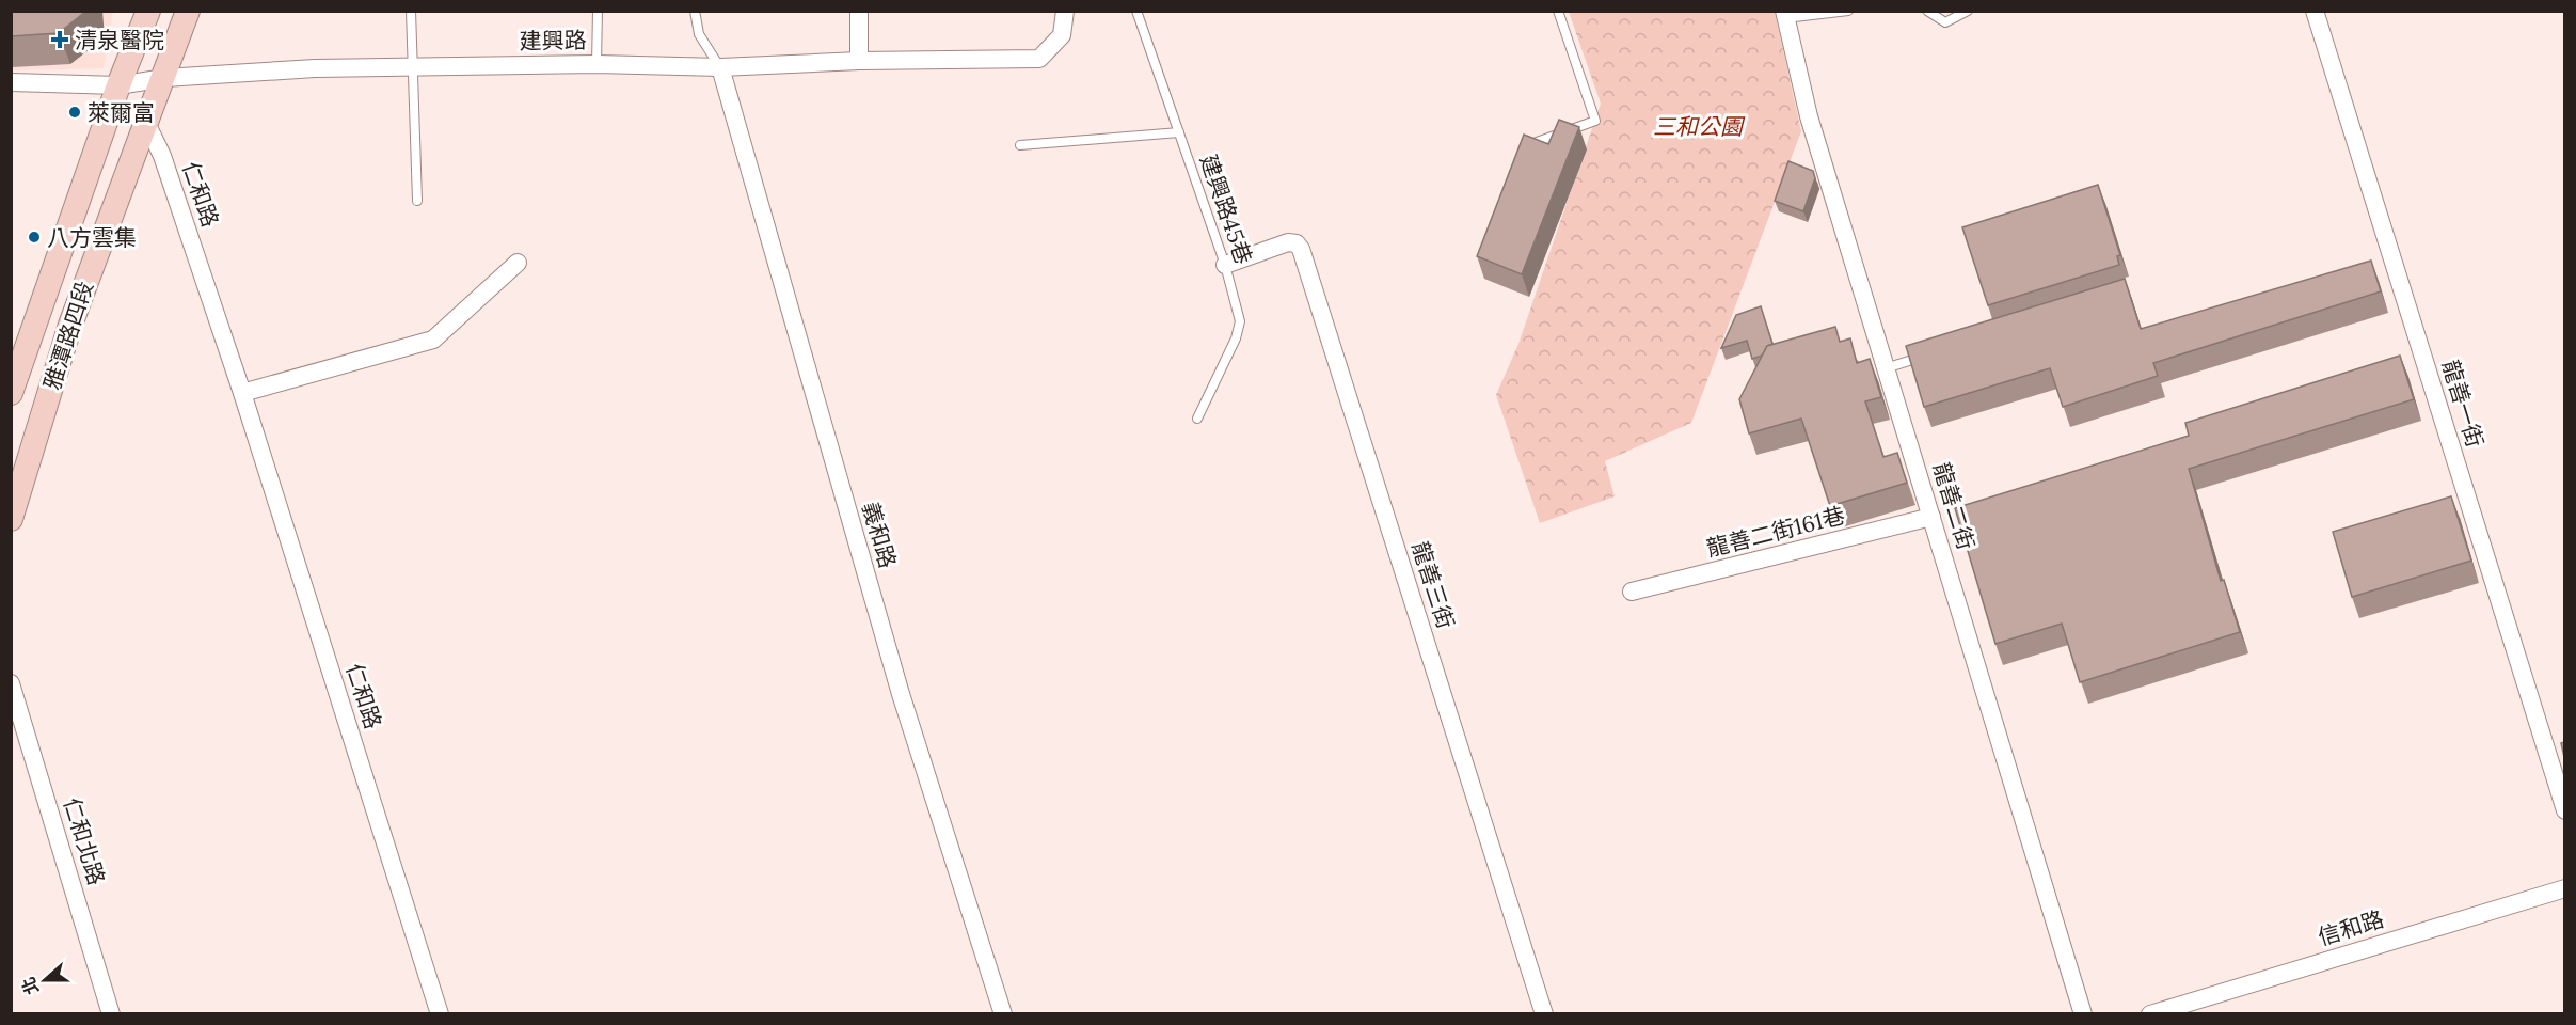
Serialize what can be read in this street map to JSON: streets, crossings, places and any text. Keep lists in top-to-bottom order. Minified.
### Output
{"streets":{"street":["建興路","仁和路","雅潭路四段","龍善一街","龍善二街","龍善二街161巷","義和路","龍善三街","仁和北路","信和路"],"lane":["建興路45巷"]},"crossings":[["建興路","雅潭路四段"],["建興路","義和路"],["仁和路","雅潭路四段"],["建興路45巷","龍善三街"],["龍善二街","龍善二街161巷"]],"parks":["三和公園"],"places":{"health":["清泉醫院"],"other":["萊爾富","八方雲集"]},"north":"left"}
